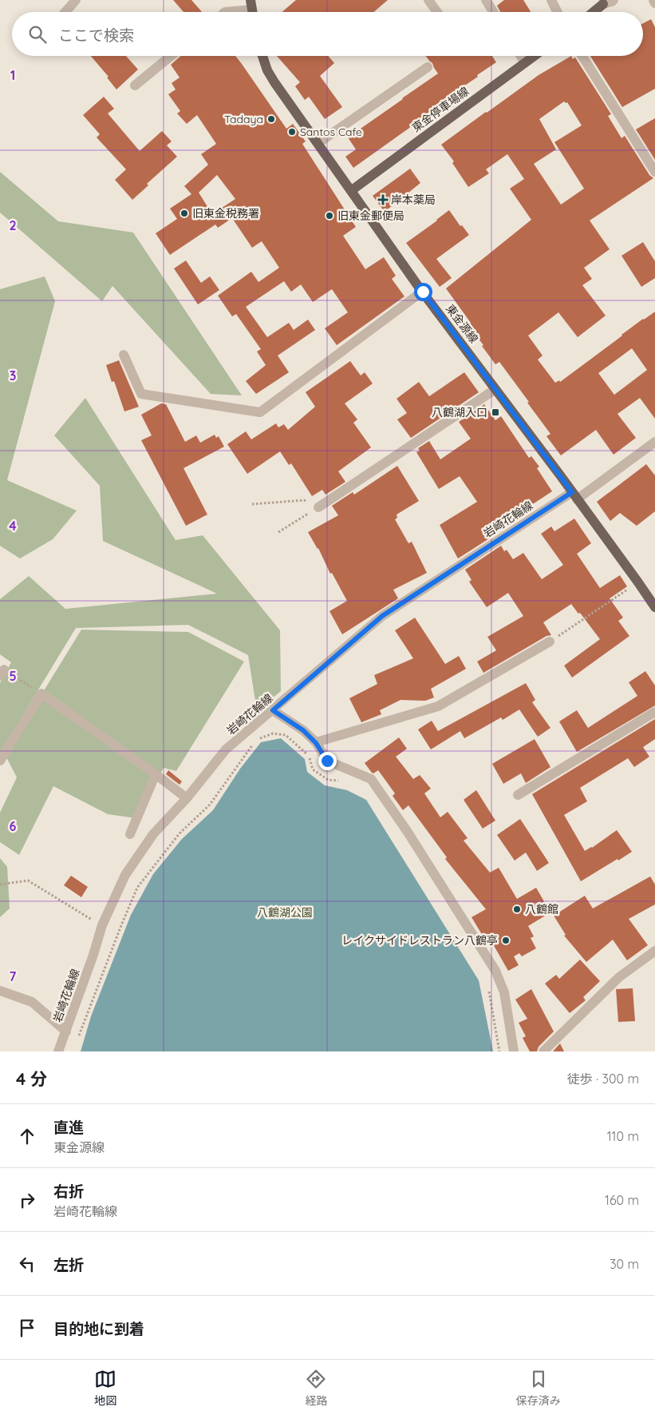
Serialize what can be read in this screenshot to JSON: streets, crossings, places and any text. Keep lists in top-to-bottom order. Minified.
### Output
{"streets":{"main road":["東金停車場線","東金源線"],"street":["岩崎花輪線"]},"crossings":[["東金停車場線","東金源線"],["東金源線","岩崎花輪線"]],"parks":["八鶴湖公園"],"places":{"other":["Tadaya","Santos Cafe","旧東金税務署","旧東金郵便局","八鶴館","レイクサイドレストラン八鶴亭"],"health":["岸本薬局"],"transit":["八鶴湖入口"]},"page":{"search":"ここで検索","heading":["4 分","徒歩 · 300 m"],"list":[["直進","東金源線","110 m"],["右折","岩崎花輪線","160 m"],["左折","30 m"],"目的地に到着"],"nav":["地図","経路","保存済み"]},"grid":{"rows":["1","2","3","4","5","6","7"]}}
